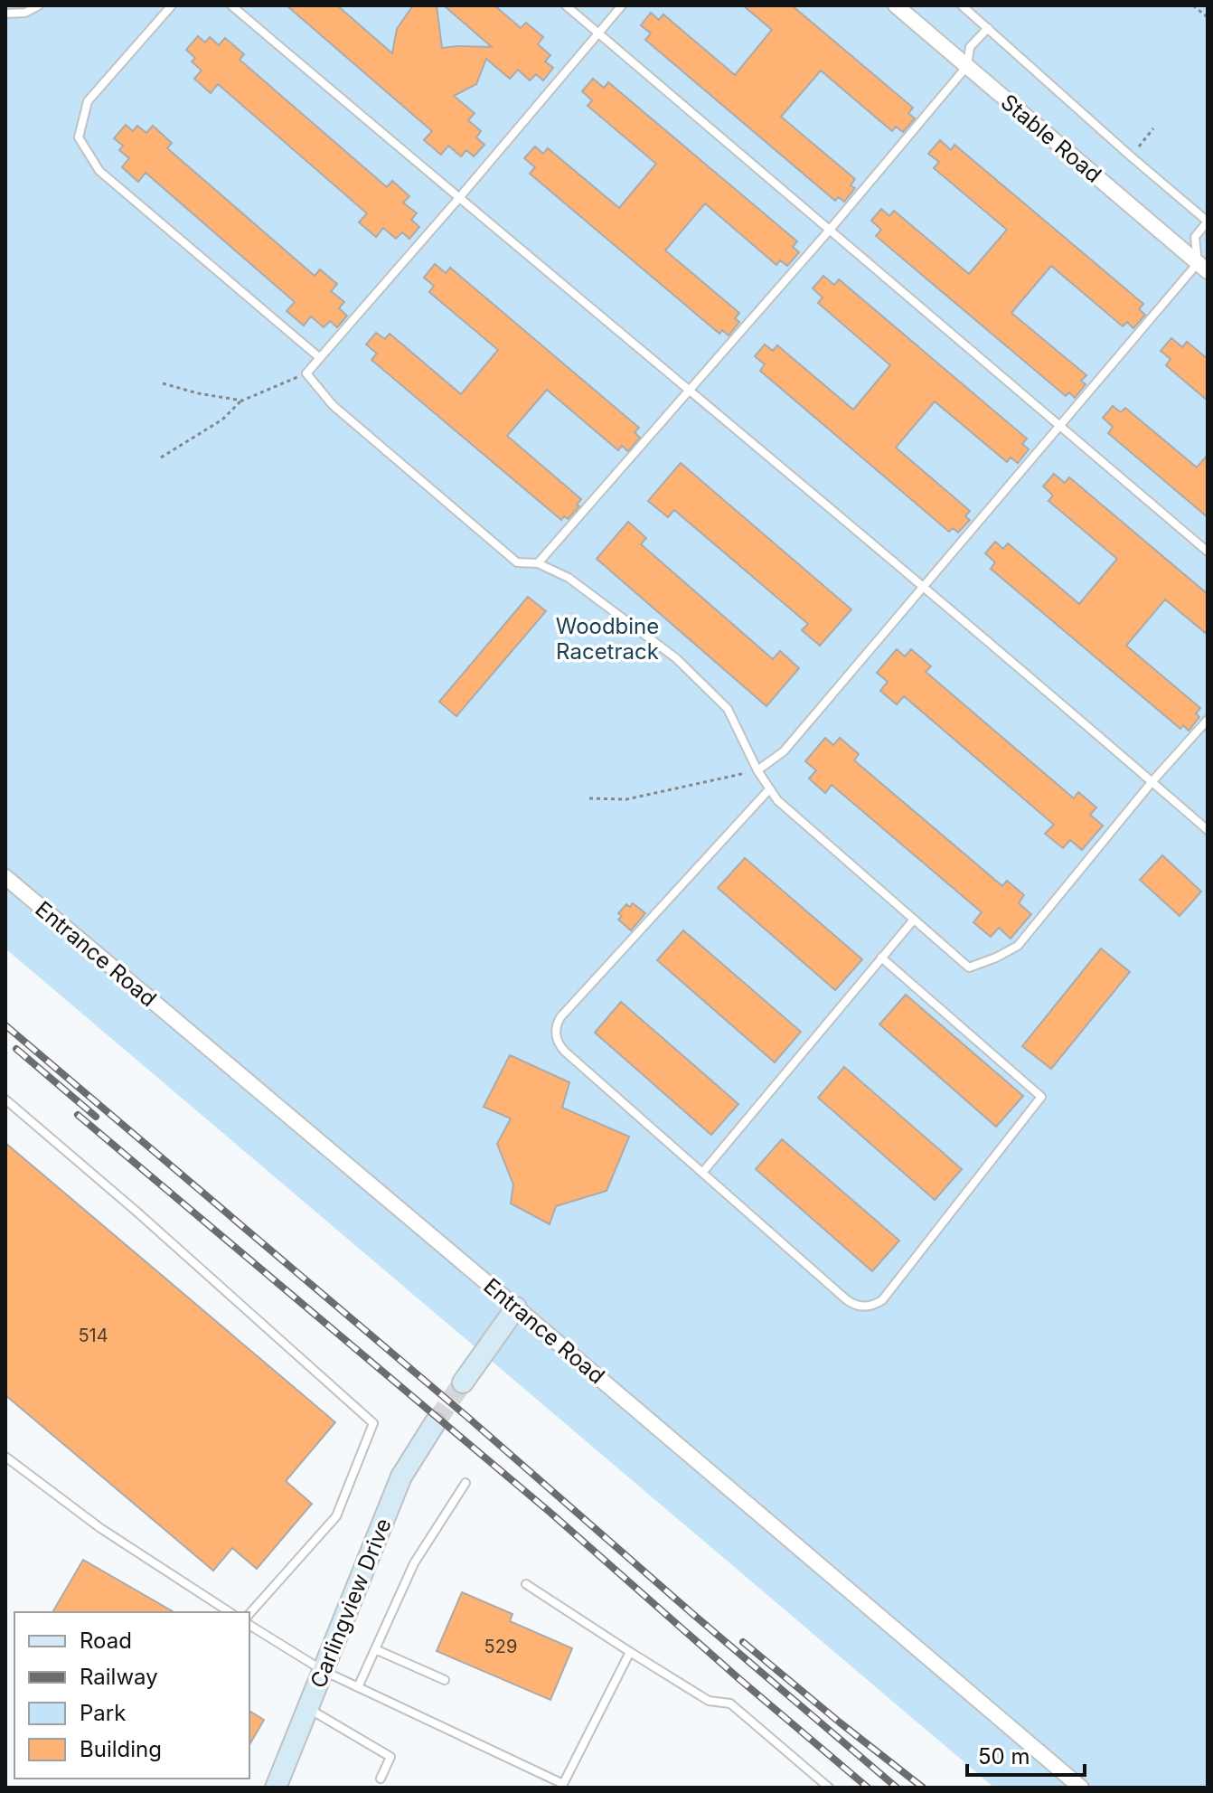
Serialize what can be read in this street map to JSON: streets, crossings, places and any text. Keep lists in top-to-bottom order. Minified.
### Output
{"streets":{"street":["Stable Road","Entrance Road","Carlingview Drive"]},"parks":["Woodbine Racetrack"],"house_numbers":["514","529"],"legend":["Road","Railway","Park","Building"],"scale_bar":"50 m"}
